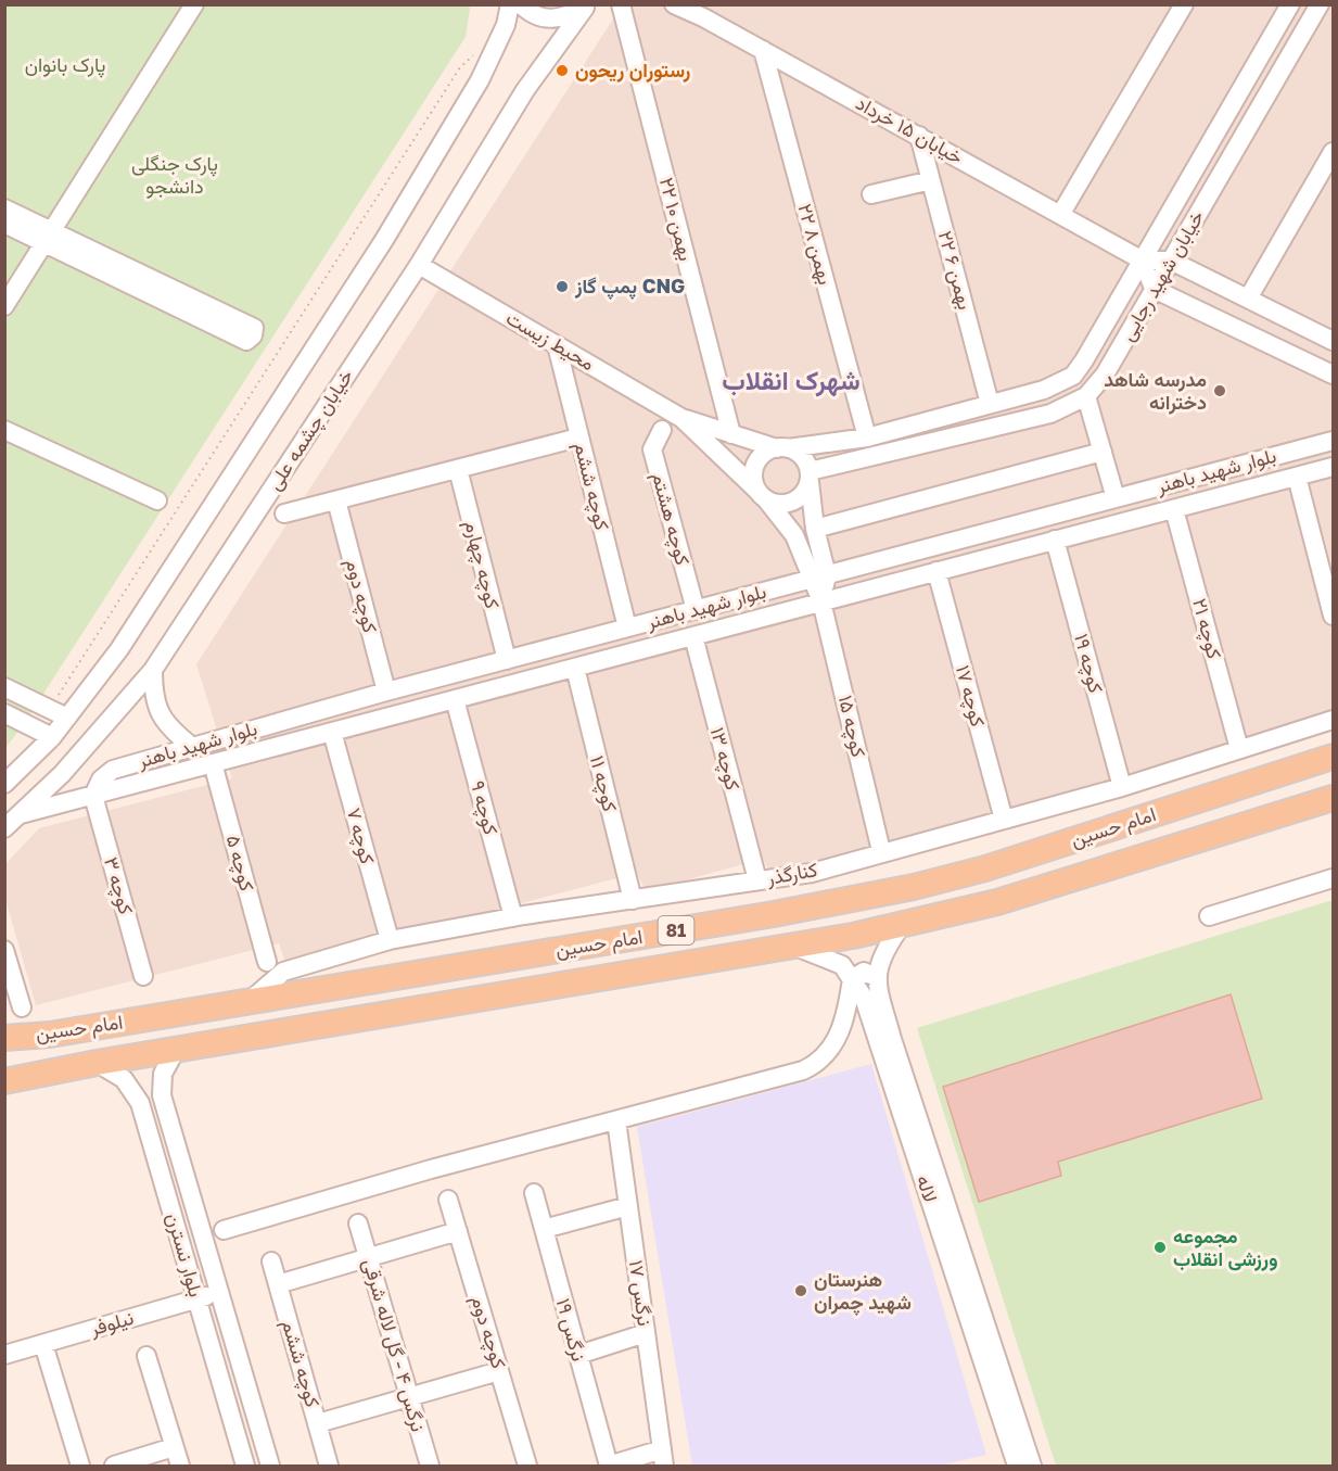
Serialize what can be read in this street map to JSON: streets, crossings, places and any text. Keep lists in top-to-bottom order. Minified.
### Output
{"streets":{"main road":["امام حسین","81"],"street":["خیابان ۱۵ خرداد","۲۲ بهمن ۱۰","۲۲ بهمن ۸","۲۲ بهمن ۶","خیابان شهید رجایی","محیط زیست","خیابان چشمه علی","بلوار شهید باهنر","کوچه ششم","کوچه هشتم","کوچه چهارم","کوچه دوم","کوچه ۲۱","کوچه ۱۹","کوچه ۱۷","کوچه ۱۵","کوچه ۱۳","کوچه ۱۱","کوچه ۹","کوچه ۷","کوچه ۵","کنارگذر","کوچه ۳","لاله","بلوار نسترن","نرگس ۱۷","نیلوفر","نرگس ۱۹","نرگس ۴ - گل لاله شرقی"]},"crossings":[["خیابان ۱۵ خرداد","۲۲ بهمن ۸"],["خیابان ۱۵ خرداد","۲۲ بهمن ۶"],["خیابان ۱۵ خرداد","خیابان شهید رجایی"],["۲۲ بهمن ۱۰","محیط زیست"],["۲۲ بهمن ۸","خیابان شهید رجایی"],["۲۲ بهمن ۶","خیابان شهید رجایی"],["خیابان شهید رجایی","محیط زیست"],["محیط زیست","خیابان چشمه علی"],["محیط زیست","بلوار شهید باهنر"],["محیط زیست","کوچه ششم"],["خیابان چشمه علی","بلوار شهید باهنر"],["بلوار شهید باهنر","کوچه ششم"],["بلوار شهید باهنر","کوچه هشتم"],["بلوار شهید باهنر","کوچه چهارم"],["بلوار شهید باهنر","کوچه دوم"],["بلوار شهید باهنر","کوچه ۲۱"],["بلوار شهید باهنر","کوچه ۱۹"],["بلوار شهید باهنر","کوچه ۱۷"],["بلوار شهید باهنر","کوچه ۱۵"],["بلوار شهید باهنر","کوچه ۱۳"],["بلوار شهید باهنر","کوچه ۱۱"],["بلوار شهید باهنر","کوچه ۹"],["بلوار شهید باهنر","کوچه ۷"],["بلوار شهید باهنر","کوچه ۵"],["بلوار شهید باهنر","کوچه ۳"],["کوچه ۲۱","کنارگذر"],["کوچه ۱۹","کنارگذر"],["کوچه ۱۷","کنارگذر"],["کوچه ۱۵","کنارگذر"],["کوچه ۱۳","کنارگذر"],["کوچه ۱۱","کنارگذر"],["کوچه ۹","کنارگذر"],["امام حسین","کنارگذر"],["امام حسین","لاله"],["امام حسین","بلوار نسترن"],["کوچه ۷","کنارگذر"],["بلوار نسترن","نیلوفر"]],"districts":["شهرک انقلاب"],"parks":["پارک بانوان","پارک جنگلی دانشجو"],"places":["رستوران ریحون","پمپ گاز CNG","مدرسه شاهد دخترانه","مجموعه ورزشی انقلاب","هنرستان شهید چمران"]}
